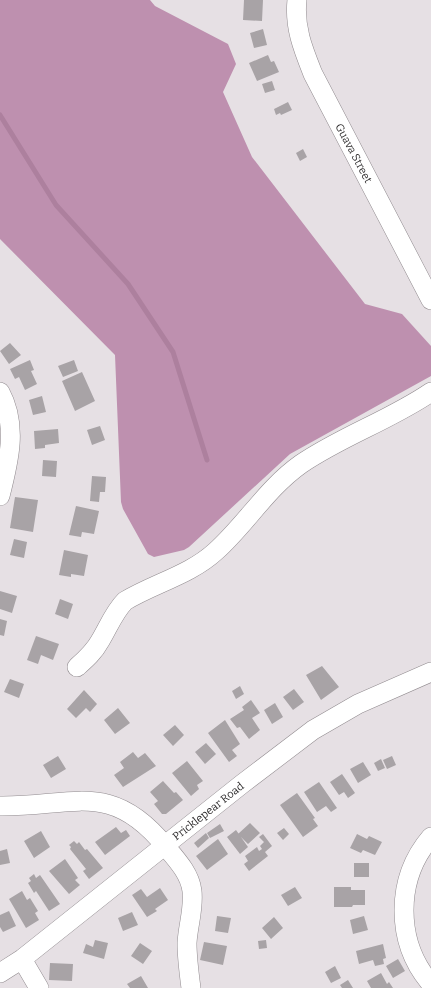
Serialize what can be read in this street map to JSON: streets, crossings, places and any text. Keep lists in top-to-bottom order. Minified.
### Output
{"streets":{"street":["Guava Street","Pricklepear Road"]}}
